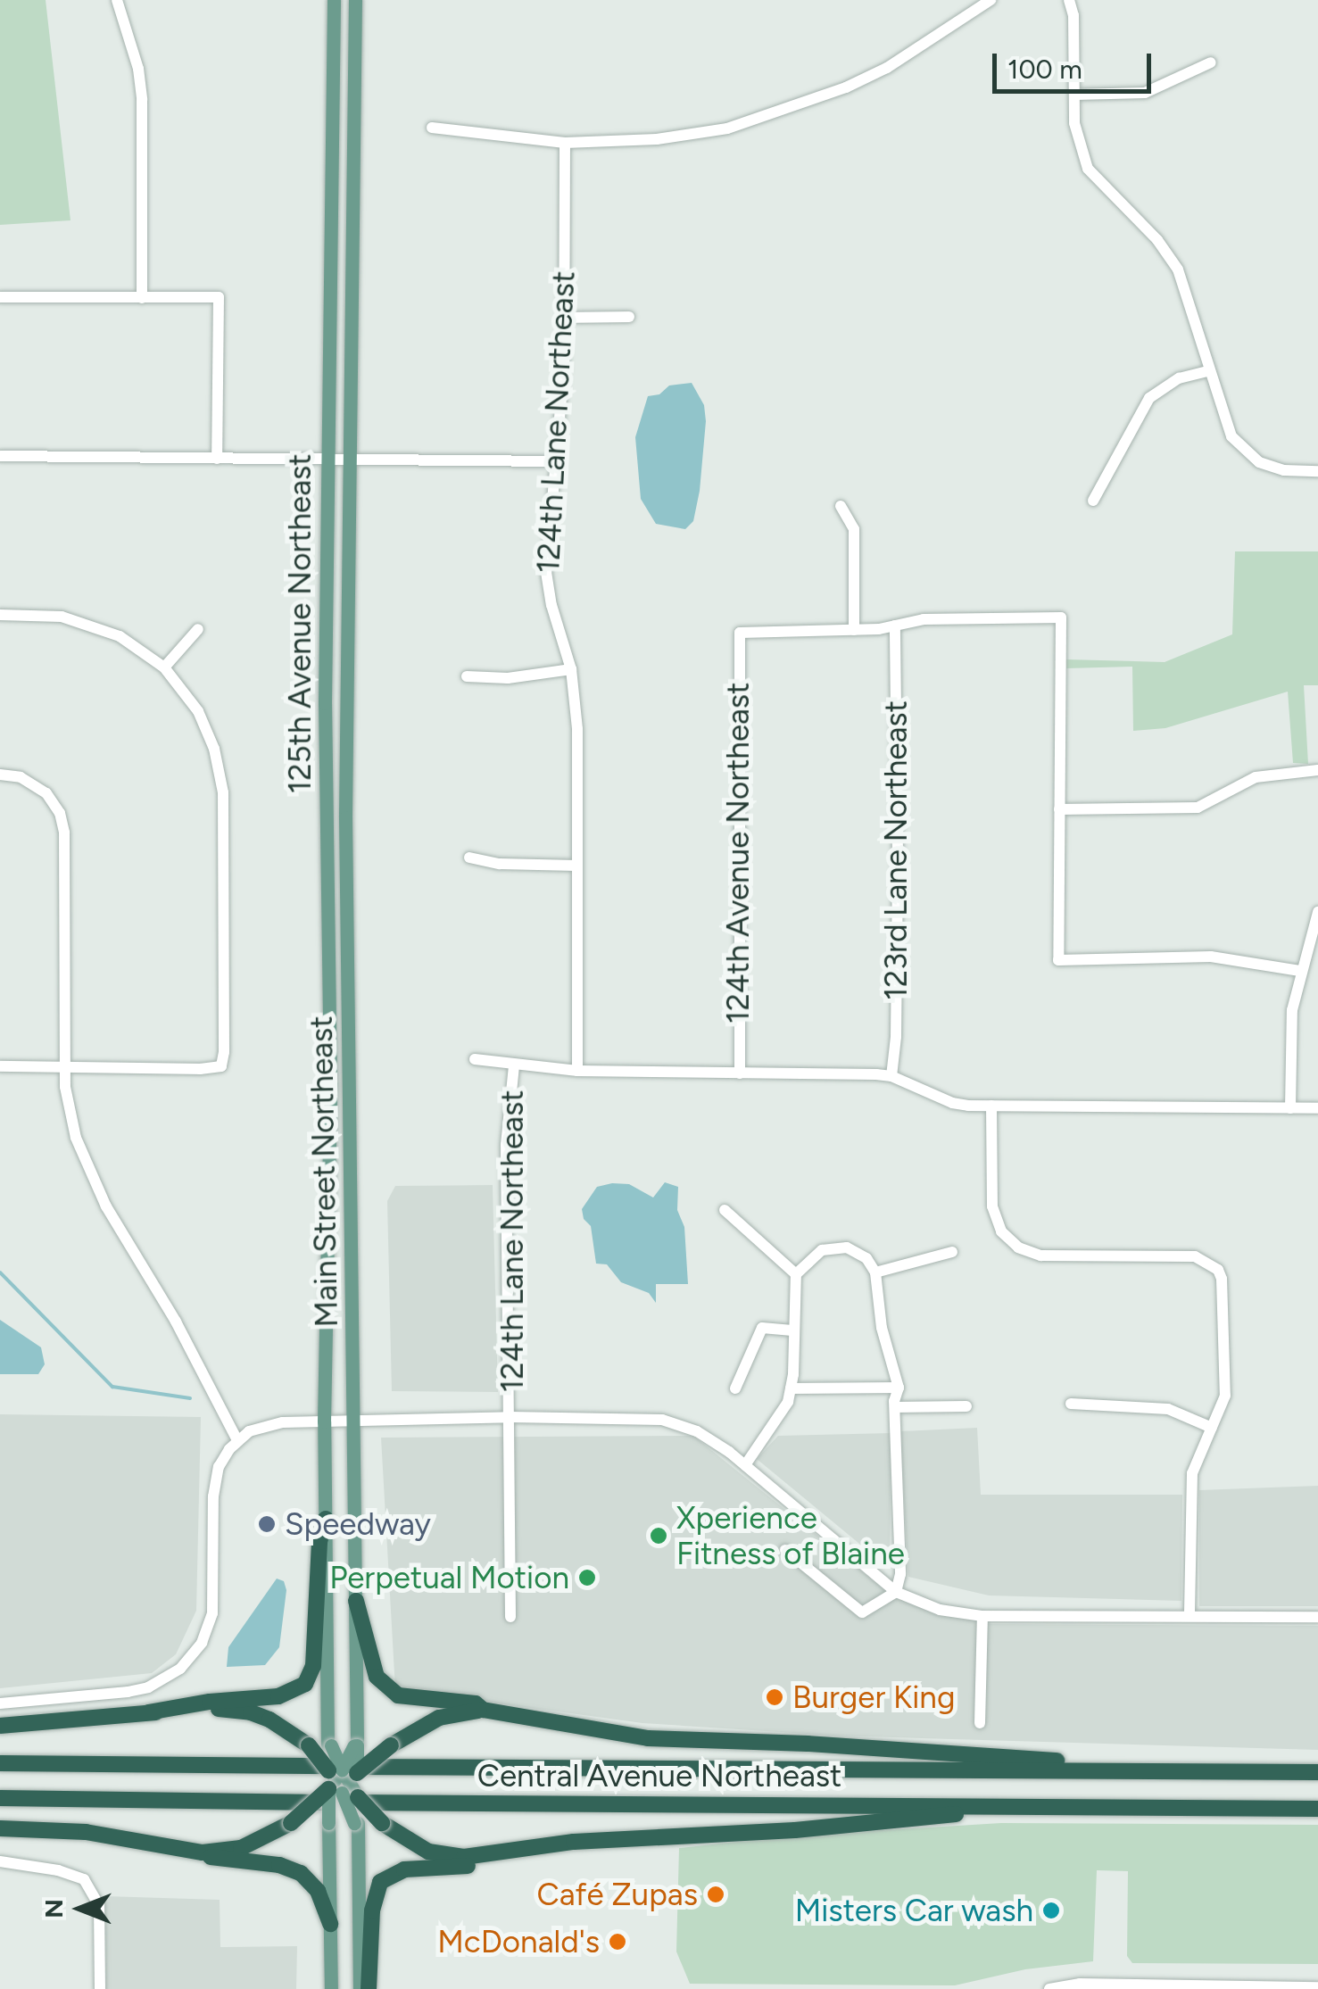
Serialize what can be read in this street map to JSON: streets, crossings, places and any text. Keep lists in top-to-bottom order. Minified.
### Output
{"streets":{"highway":["Central Avenue Northeast"],"main road":["125th Avenue Northeast","Main Street Northeast"],"street":["124th Lane Northeast","123rd Lane Northeast","124th Avenue Northeast"]},"crossings":[["125th Avenue Northeast","Main Street Northeast"]],"places":["Speedway","Xperience Fitness of Blaine","Perpetual Motion","Burger King","Café Zupas","Misters Car wash","McDonald's"],"scale_bar":"100 m","north":"left"}
